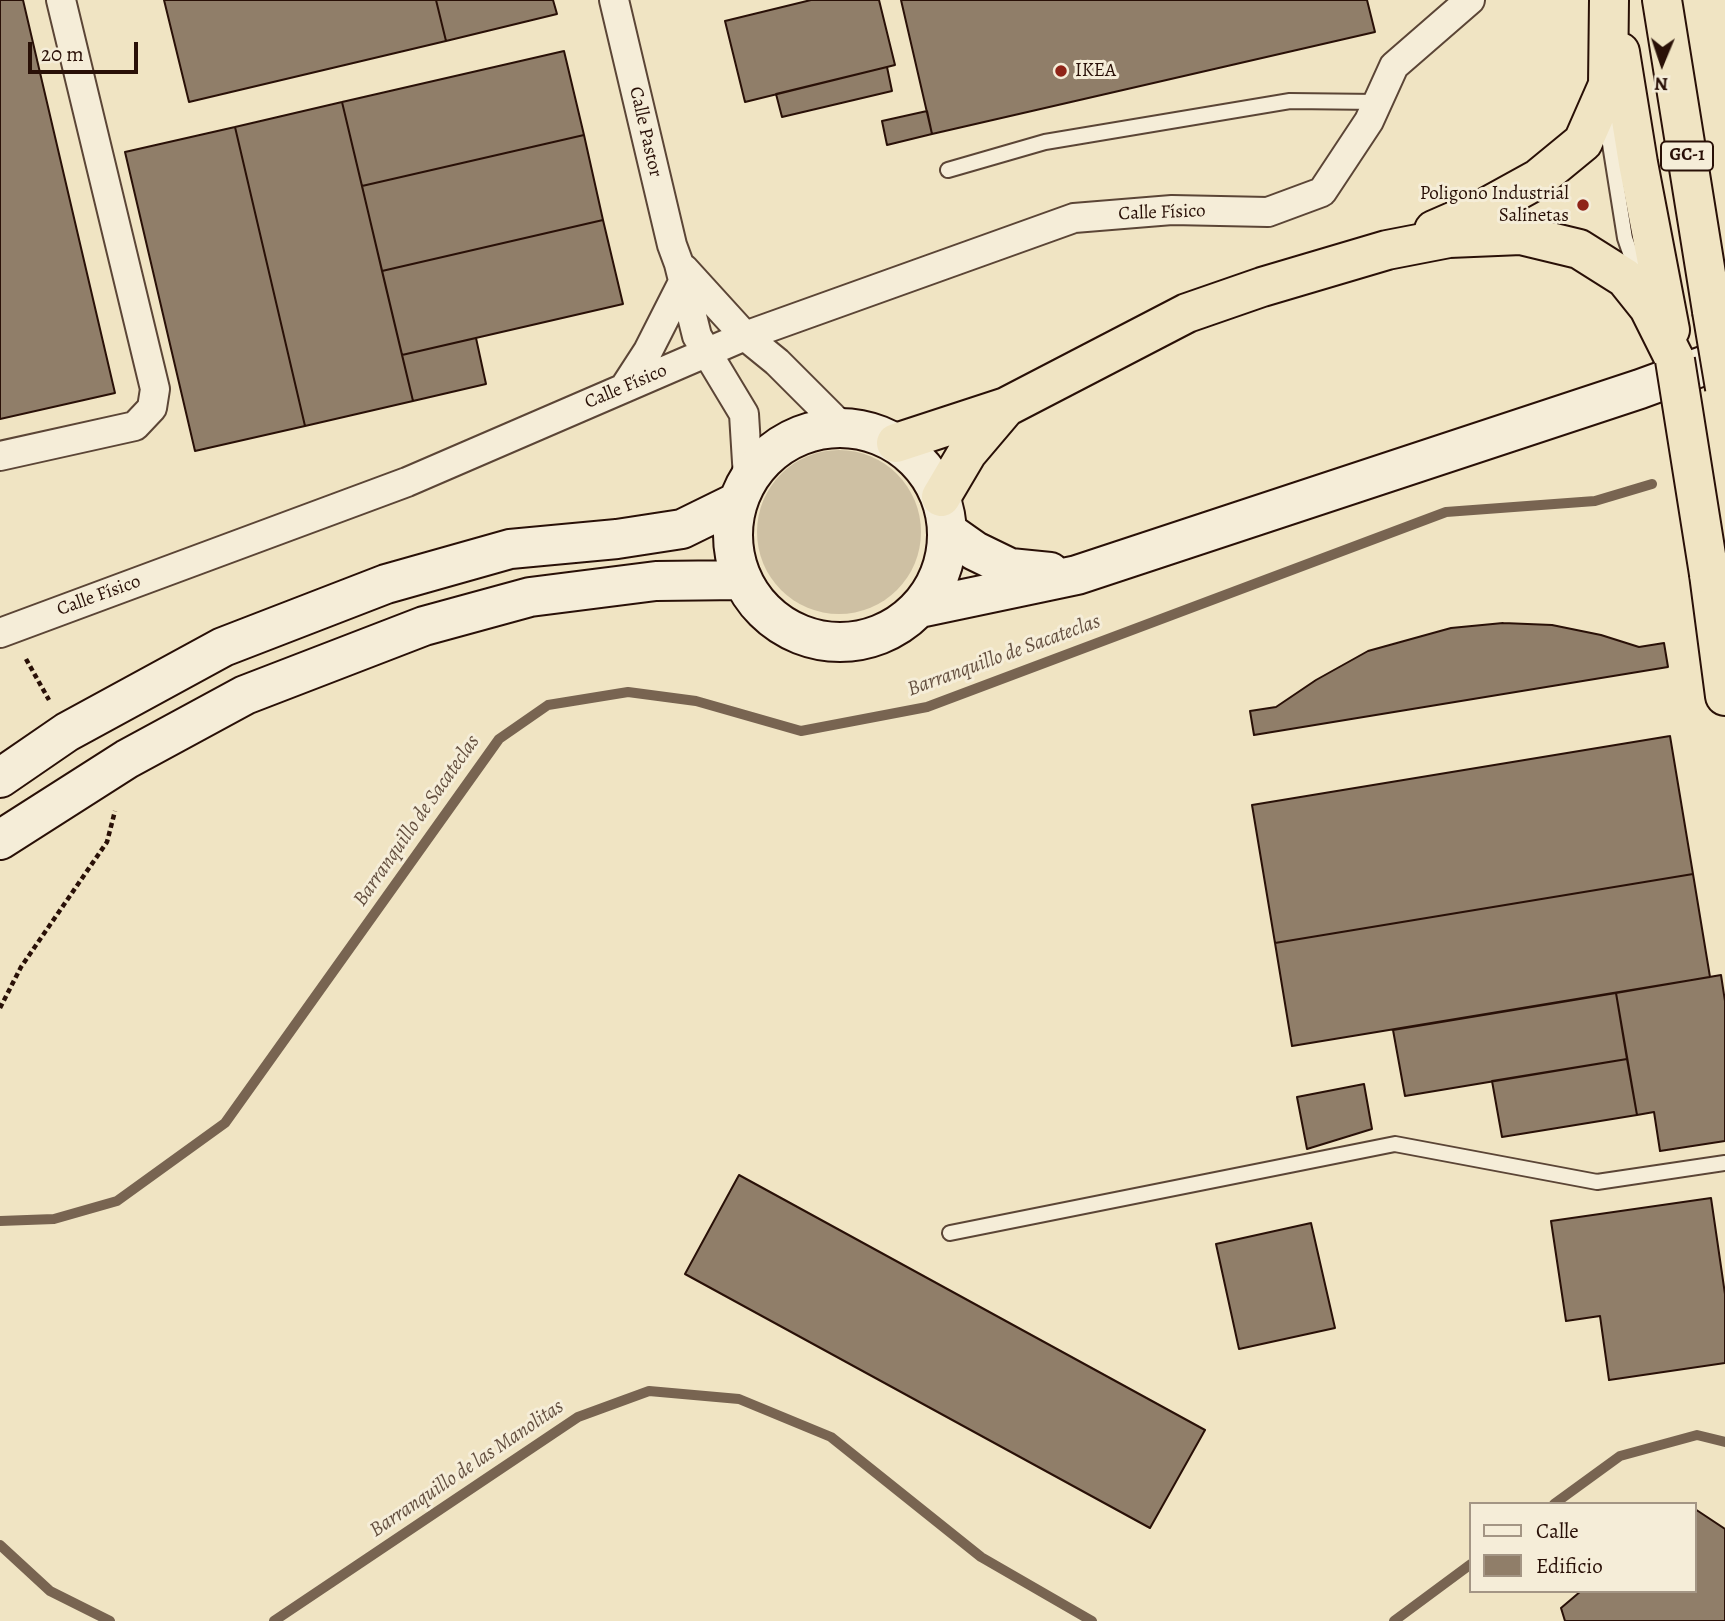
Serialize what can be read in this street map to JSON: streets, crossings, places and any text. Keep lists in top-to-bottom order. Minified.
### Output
{"streets":{"highway":["GC-1"],"street":["Calle Pastor","Calle Físico"]},"crossings":[["Calle Pastor","Calle Físico"]],"water":["Barranquillo de Sacateclas","Barranquillo de las Manolitas"],"places":["IKEA","Poligono Industrial Salinetas"],"legend":["Calle","Edificio"],"scale_bar":"20 m","north":"bottom"}
